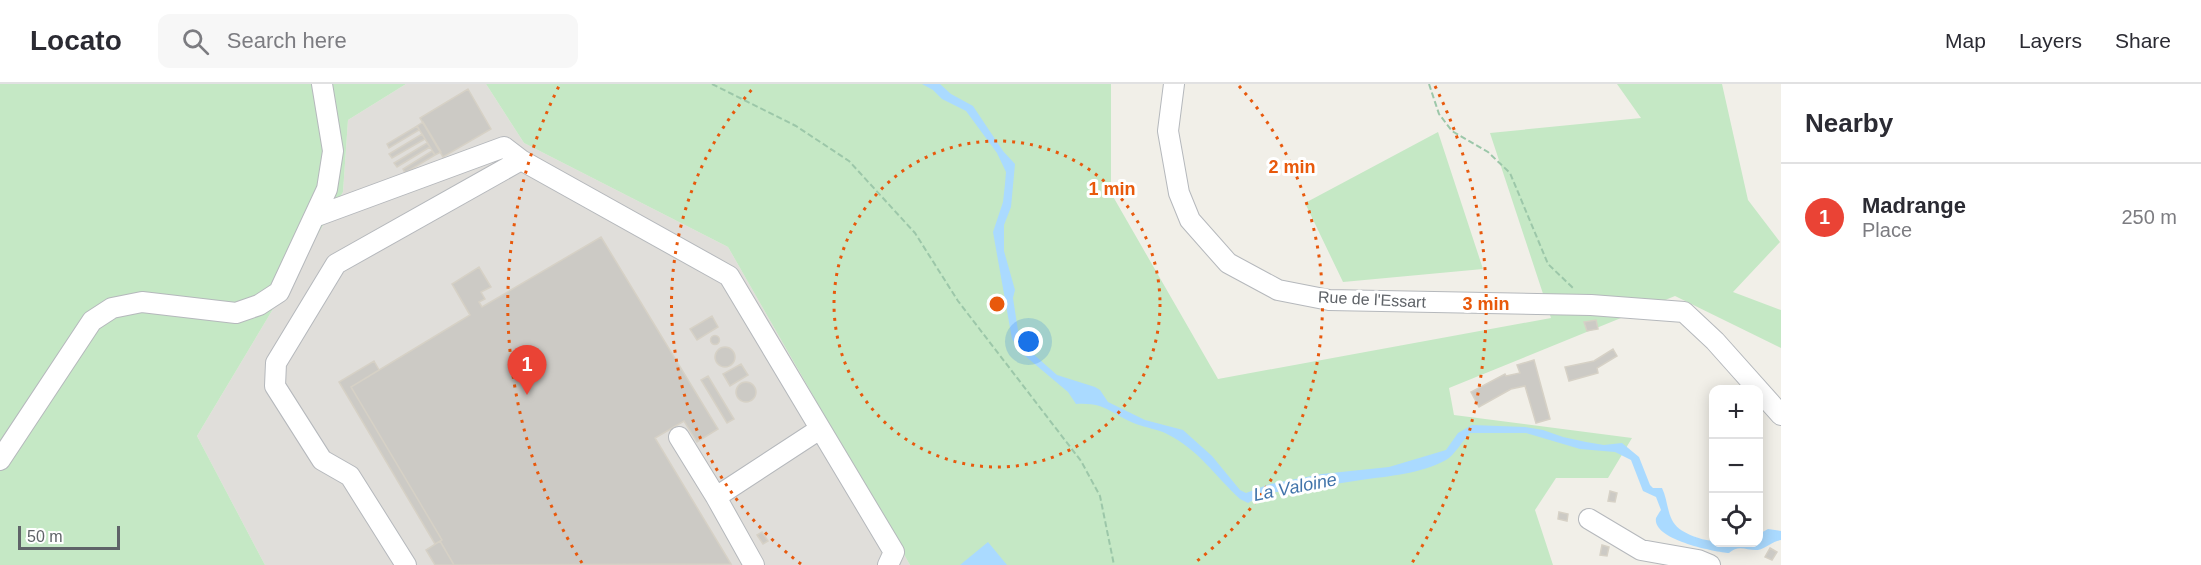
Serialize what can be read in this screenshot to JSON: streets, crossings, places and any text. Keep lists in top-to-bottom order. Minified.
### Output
{"streets":{"street":["Rue de l'Essart"]},"water":["La Valoine"],"scale_bar":"50 m","page":{"header":"Locato","search":"Search here","nav":["Map","Layers","Share"],"heading":"Nearby","list":[{"mark":"1","name":"Madrange","note":"Place","value":"250 m"}],"pins":"1","map_buttons":["+","−"],"scale":"50 m"},"rings":["2 min","1 min","3 min"]}
